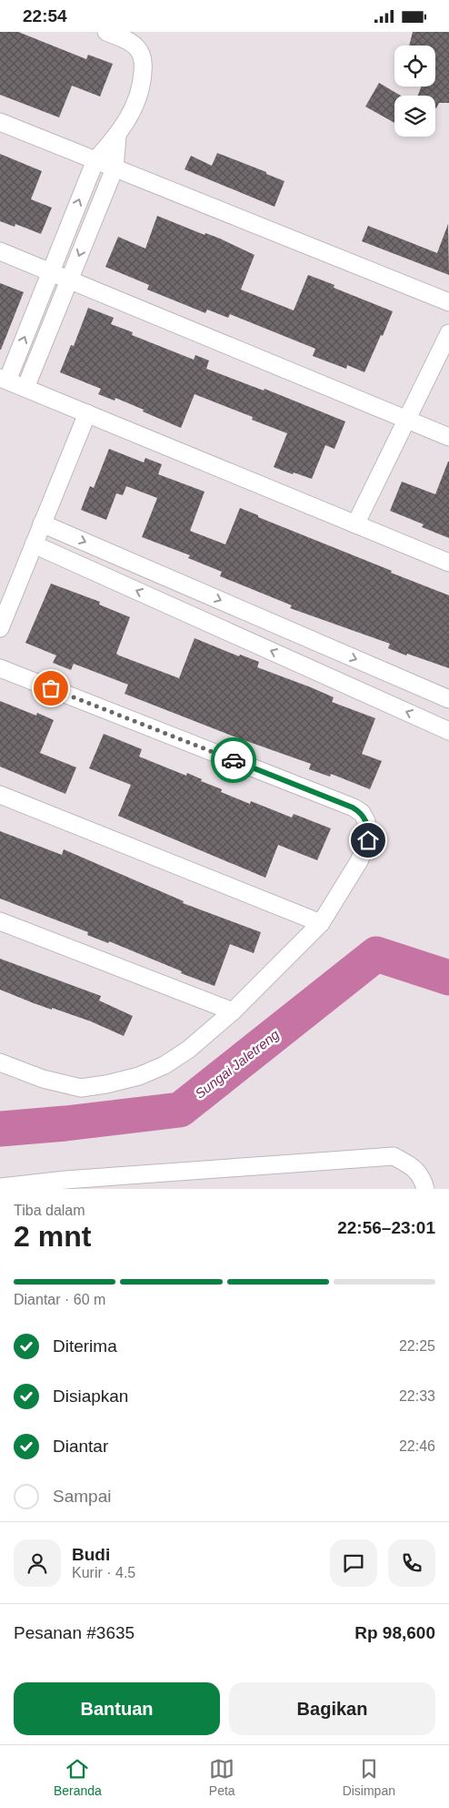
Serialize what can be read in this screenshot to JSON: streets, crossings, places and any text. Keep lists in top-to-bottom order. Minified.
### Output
{"water":["Sungai Jaletreng"],"page":{"status":"22:54","heading":["2 mnt","Tiba dalam","22:56–23:01"],"panel":["Budi","Kurir · 4.5","Pesanan #3635","Rp 98,600"],"bar":"Diantar · 60 m","list":[["Diterima","22:25"],["Disiapkan","22:33"],["Diantar","22:46"],"Sampai"],"buttons":["Bantuan","Bagikan"],"tabs":["Beranda","Peta","Disimpan"]}}
